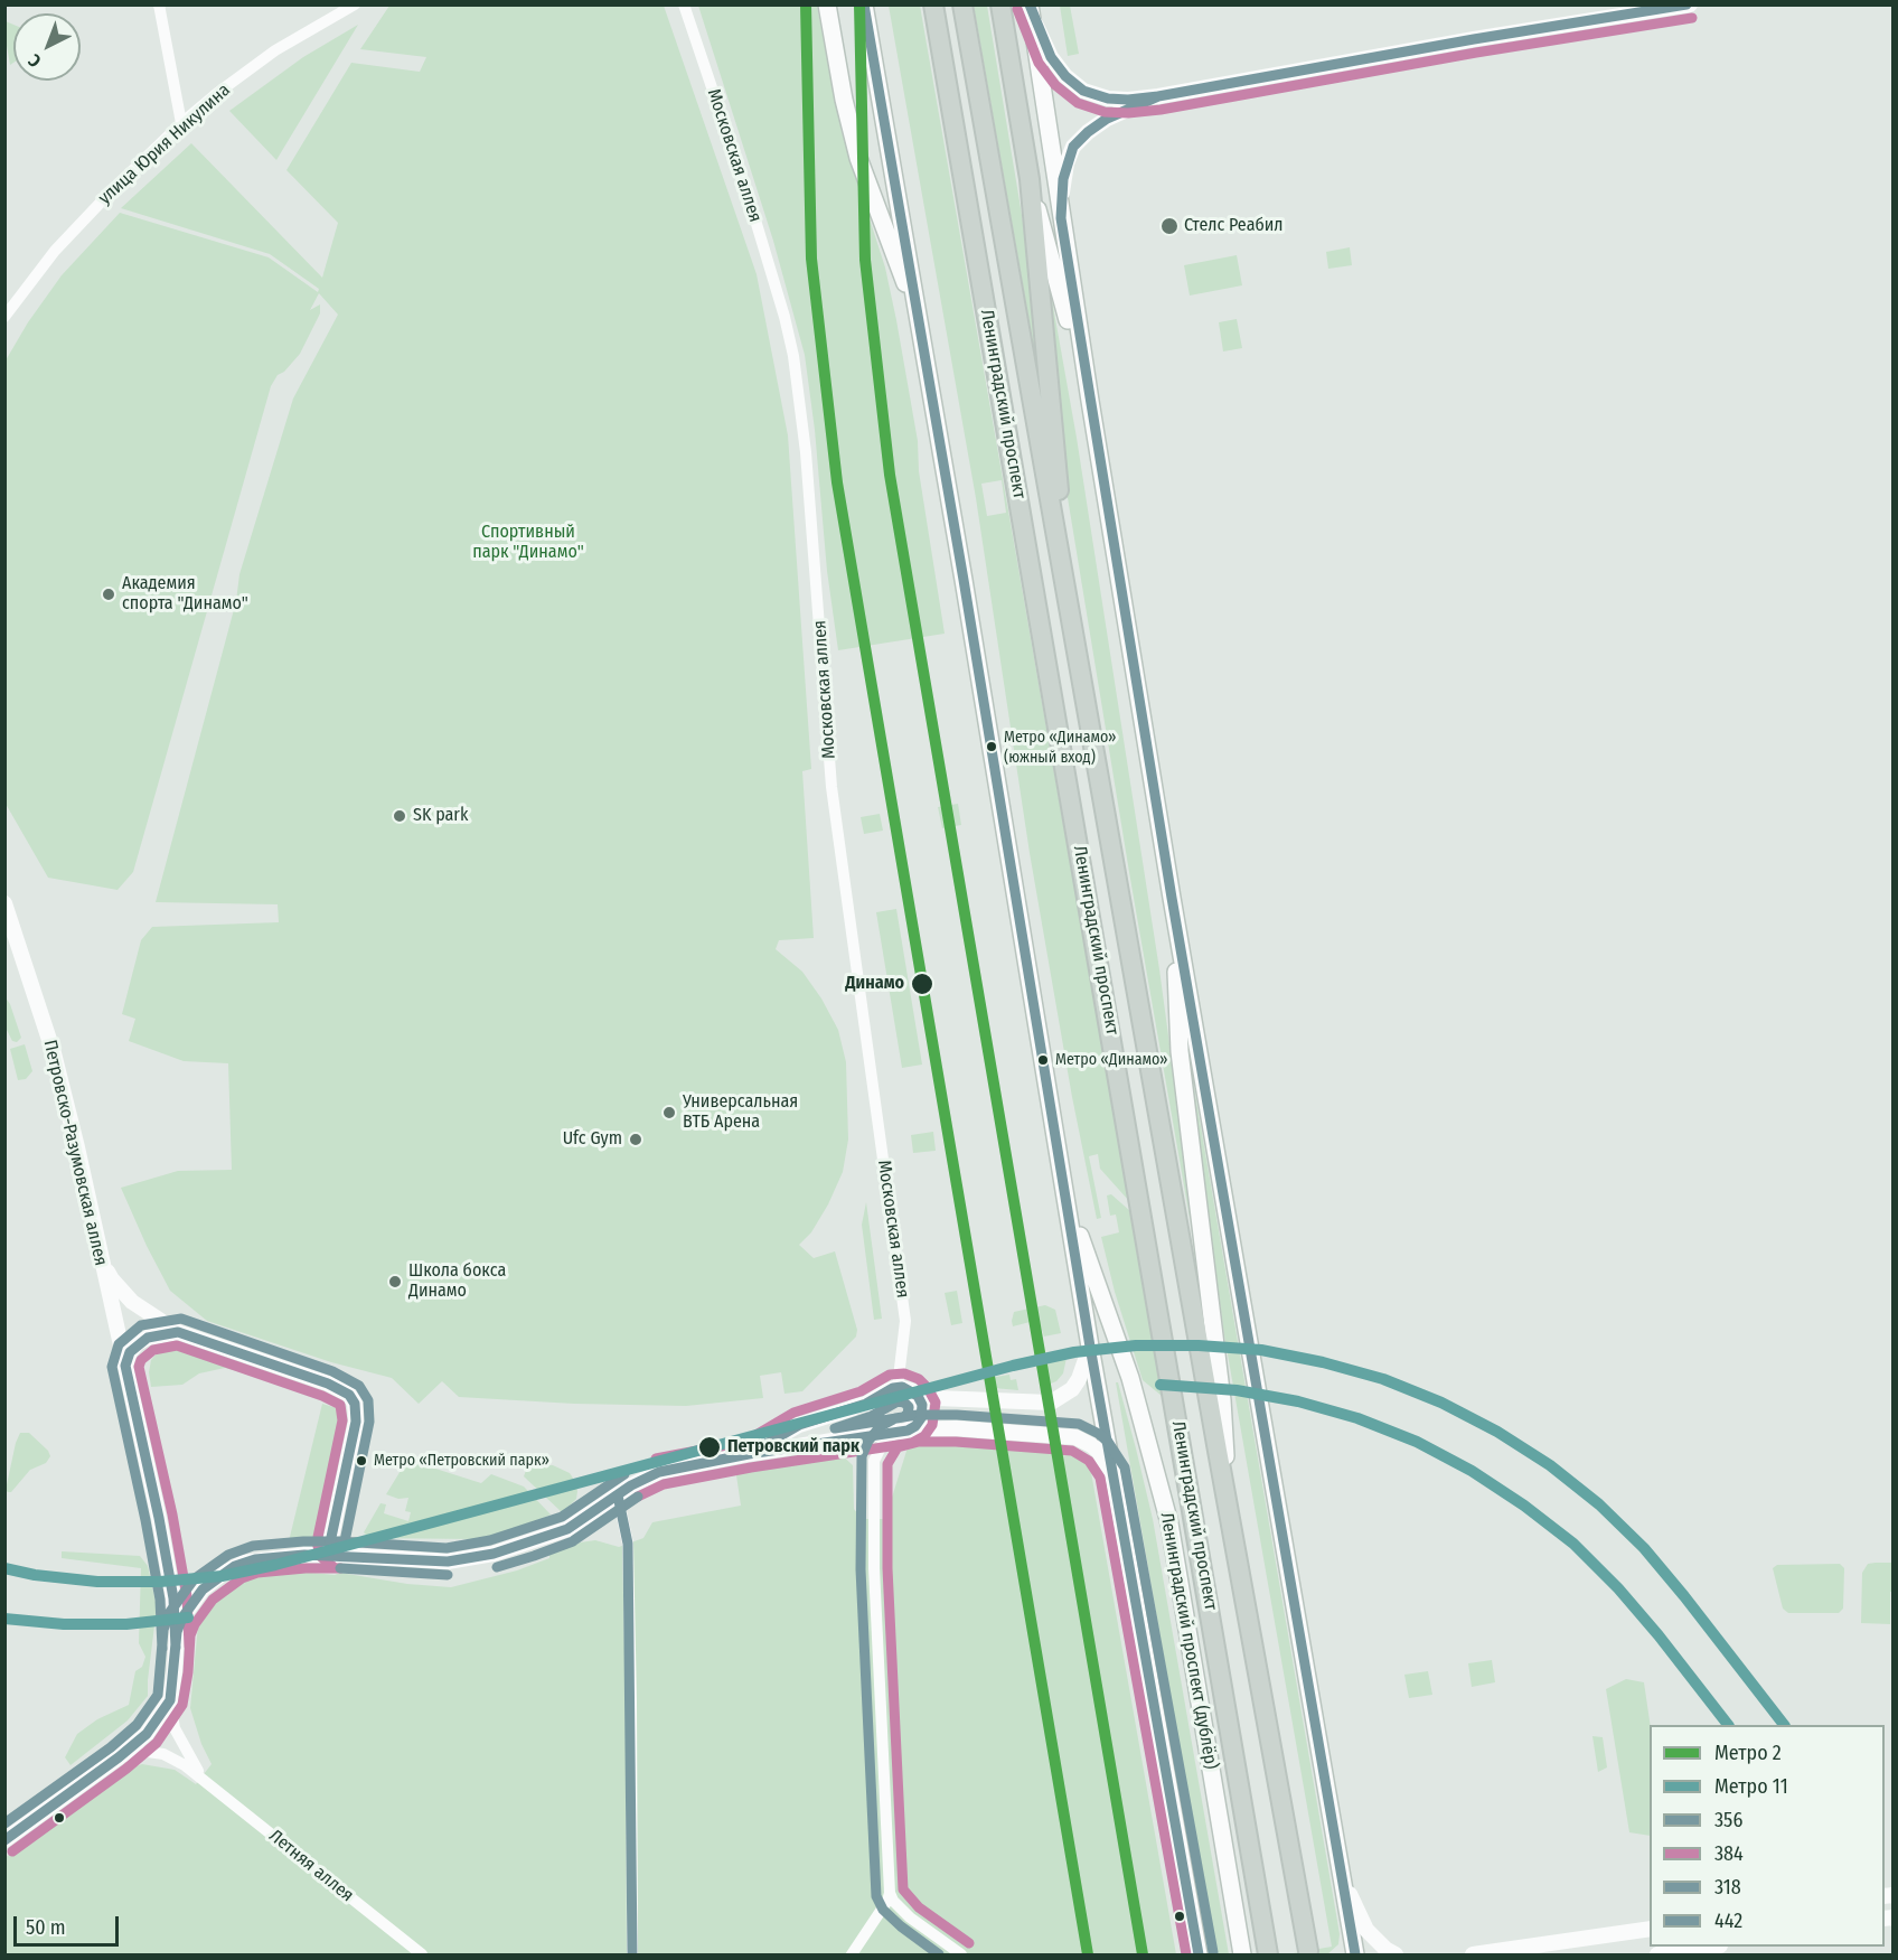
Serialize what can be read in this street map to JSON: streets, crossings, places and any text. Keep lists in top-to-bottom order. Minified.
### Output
{"streets":{"main road":["Ленинградский проспект","Ленинградский проспект (дублёр)"],"street":["улица Юрия Никулина","Московская аллея","Петровско-Разумовская аллея","Летняя аллея"]},"parks":["Спортивный парк \"Динамо\""],"places":["Стелс Реабил","Академия спорта \"Динамо\"","Метро «Динамо» (южный вход)","SK park","Динамо","Метро «Динамо»","Универсальная ВТБ Арена","Ufc Gym","Школа бокса Динамо","Петровский парк","Метро «Петровский парк»"],"lines":["metro line 2","transit line 356","transit line 384","transit line 318","transit line 442","metro line 11"],"legend":["Метро 2","Метро 11","356","384","318","442"],"scale_bar":"50 m","north":"bottom left"}
